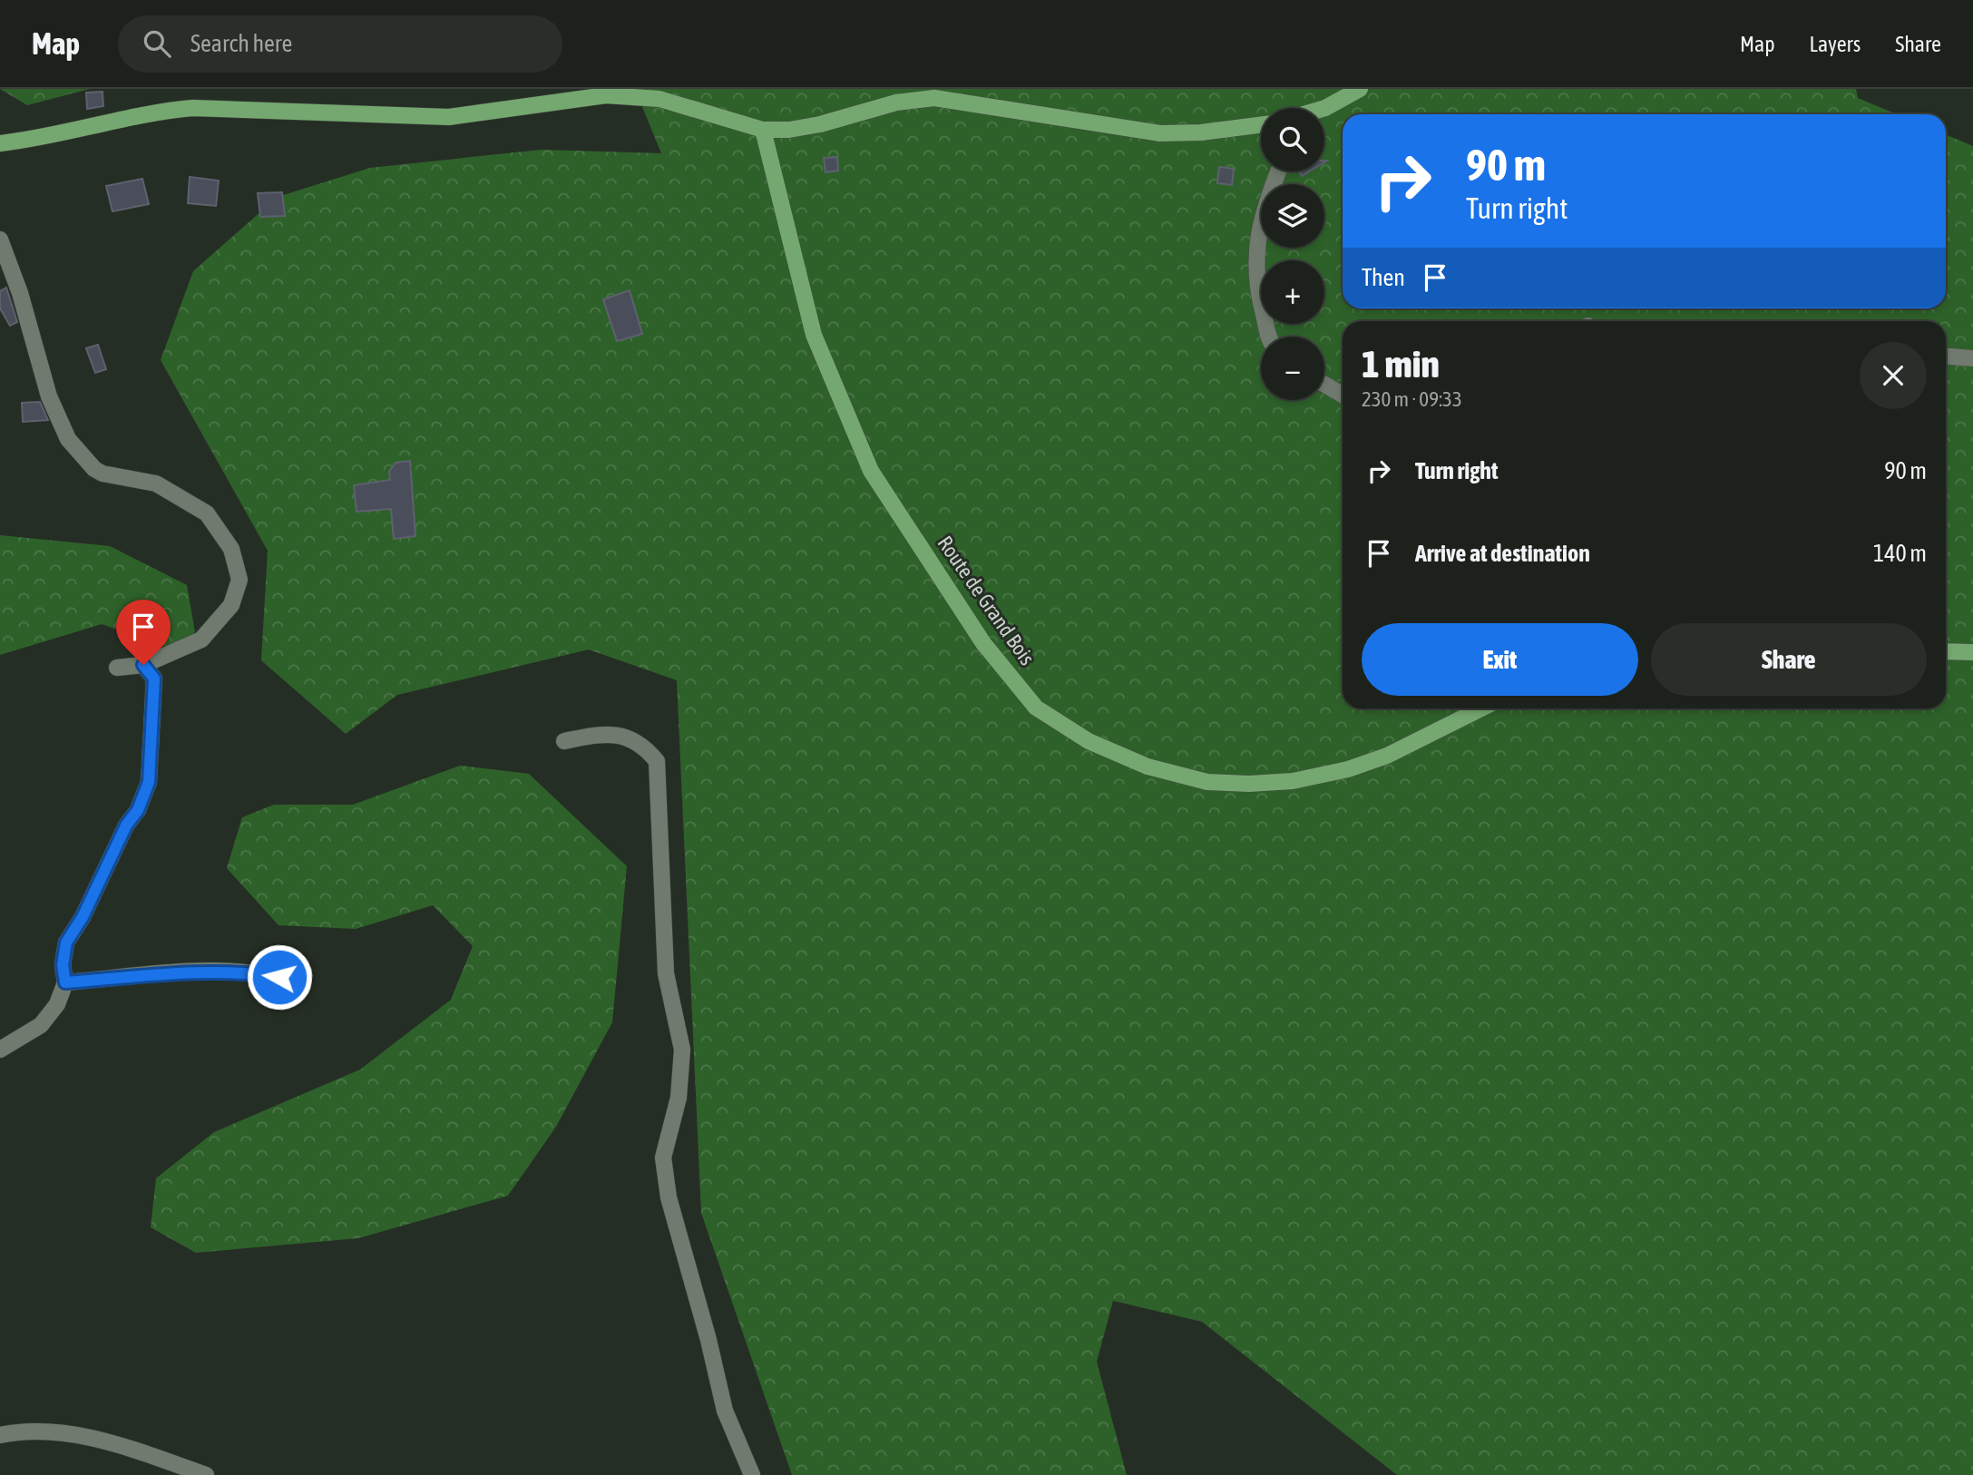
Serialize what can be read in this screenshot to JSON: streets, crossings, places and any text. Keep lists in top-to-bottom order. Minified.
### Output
{"streets":{"main road":["Route de Grand Bois"]},"page":{"header":"Map","search":"Search here","nav":["Map","Layers","Share"],"map_buttons":["+","−"],"turn":["90 m","Turn right"],"then":"Then","heading":["1 min","230 m · 09:33"],"list":[{"name":"Turn right","value":"90 m"},{"name":"Arrive at destination","value":"140 m"}],"buttons":["Exit","Share"]}}
